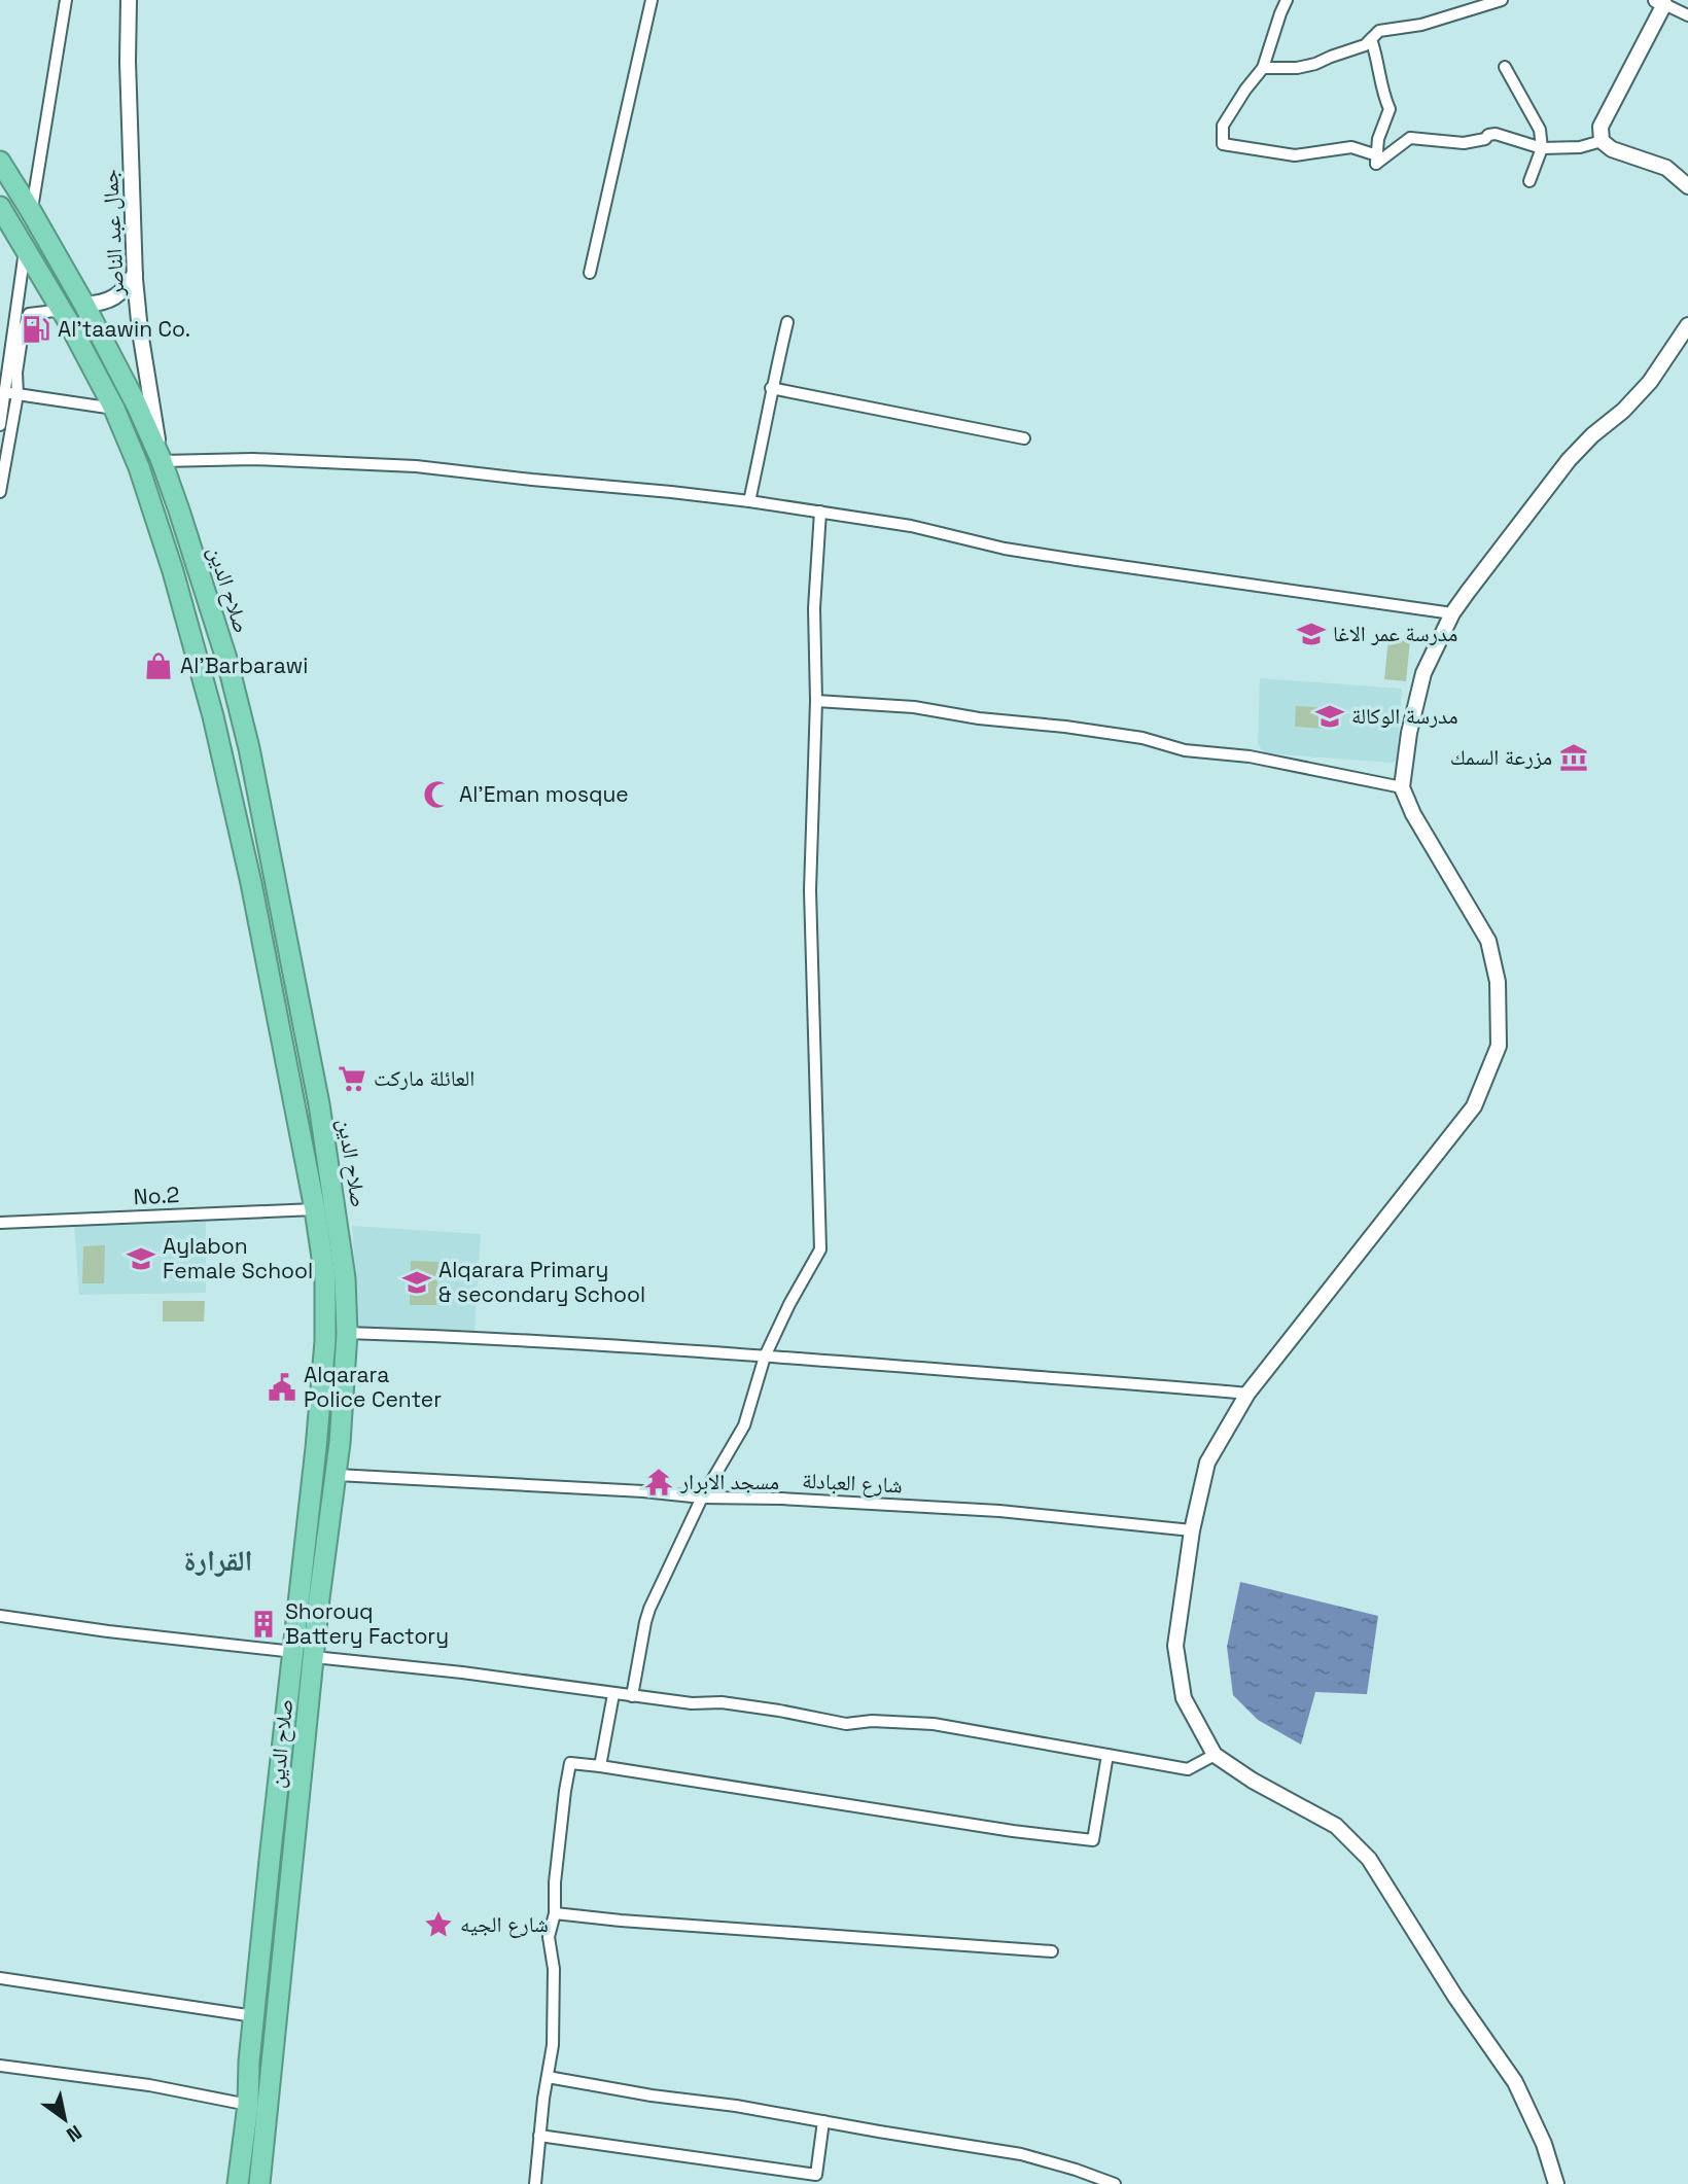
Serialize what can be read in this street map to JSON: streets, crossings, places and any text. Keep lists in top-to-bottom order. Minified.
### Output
{"streets":{"highway":["صلاح الدين"],"street":["جمال عبد الناصر","No.2","شارع العبادلة"]},"crossings":[["جمال عبد الناصر","صلاح الدين"],["صلاح الدين","No.2"],["صلاح الدين","شارع العبادلة"]],"districts":["القرارة"],"places":{"fuel station":["Al'taawin Co."],"school or university":["مدرسة عمر الاغا","مدرسة الوكالة","Aylabon Female School","Alqarara Primary & secondary School"],"shop":["Al'Barbarawi"],"museum":["مزرعة السمك"],"mosque":["Al'Eman mosque"],"supermarket":["العائلة ماركت"],"public building":["Alqarara Police Center"],"temple":["مسجد الابرار"],"building":["Shorouq Battery Factory"],"place":["شارع الجيه"]},"north":"bottom right"}
